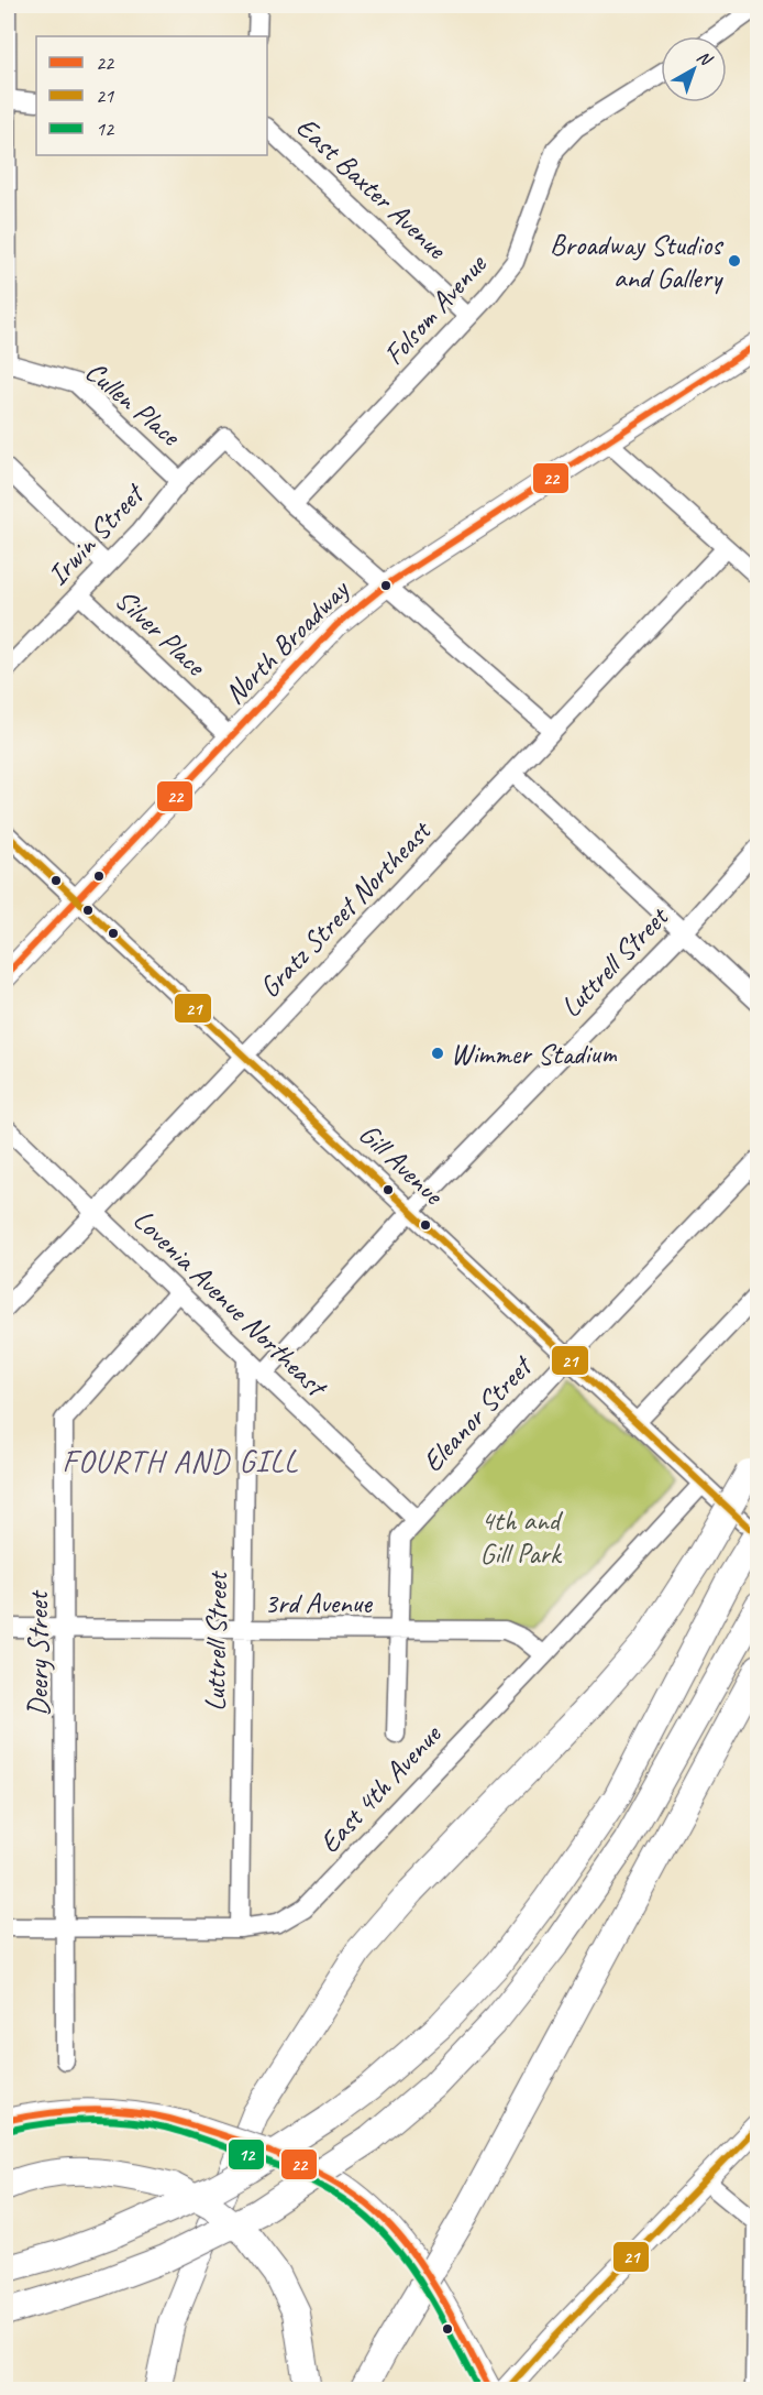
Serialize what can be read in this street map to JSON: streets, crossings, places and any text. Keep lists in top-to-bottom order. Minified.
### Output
{"streets":{"main road":["North Broadway"],"street":["East Baxter Avenue","Folsom Avenue","Cullen Place","Irwin Street","Silver Place","Gratz Street Northeast","Luttrell Street","Gill Avenue","Lovenia Avenue Northeast","Eleanor Street","3rd Avenue","Deery Street","East 4th Avenue"]},"crossings":[["East Baxter Avenue","Folsom Avenue"],["Folsom Avenue","Irwin Street"],["Cullen Place","Irwin Street"],["Irwin Street","Silver Place"],["Silver Place","North Broadway"],["North Broadway","Gill Avenue"],["Gratz Street Northeast","Gill Avenue"],["Gratz Street Northeast","Lovenia Avenue Northeast"],["Luttrell Street","Gill Avenue"],["Luttrell Street","Lovenia Avenue Northeast"],["Luttrell Street","3rd Avenue"],["Luttrell Street","East 4th Avenue"],["Gill Avenue","Eleanor Street"],["Gill Avenue","East 4th Avenue"],["Lovenia Avenue Northeast","Eleanor Street"],["Lovenia Avenue Northeast","Deery Street"],["Eleanor Street","3rd Avenue"],["3rd Avenue","Deery Street"],["3rd Avenue","East 4th Avenue"],["Deery Street","East 4th Avenue"]],"districts":["FOURTH AND GILL"],"parks":["4th and Gill Park"],"places":["Broadway Studios and Gallery","Wimmer Stadium"],"lines":["transit line 22","transit line 21","transit line 12"],"legend":["22","21","12"],"north":"top right"}
